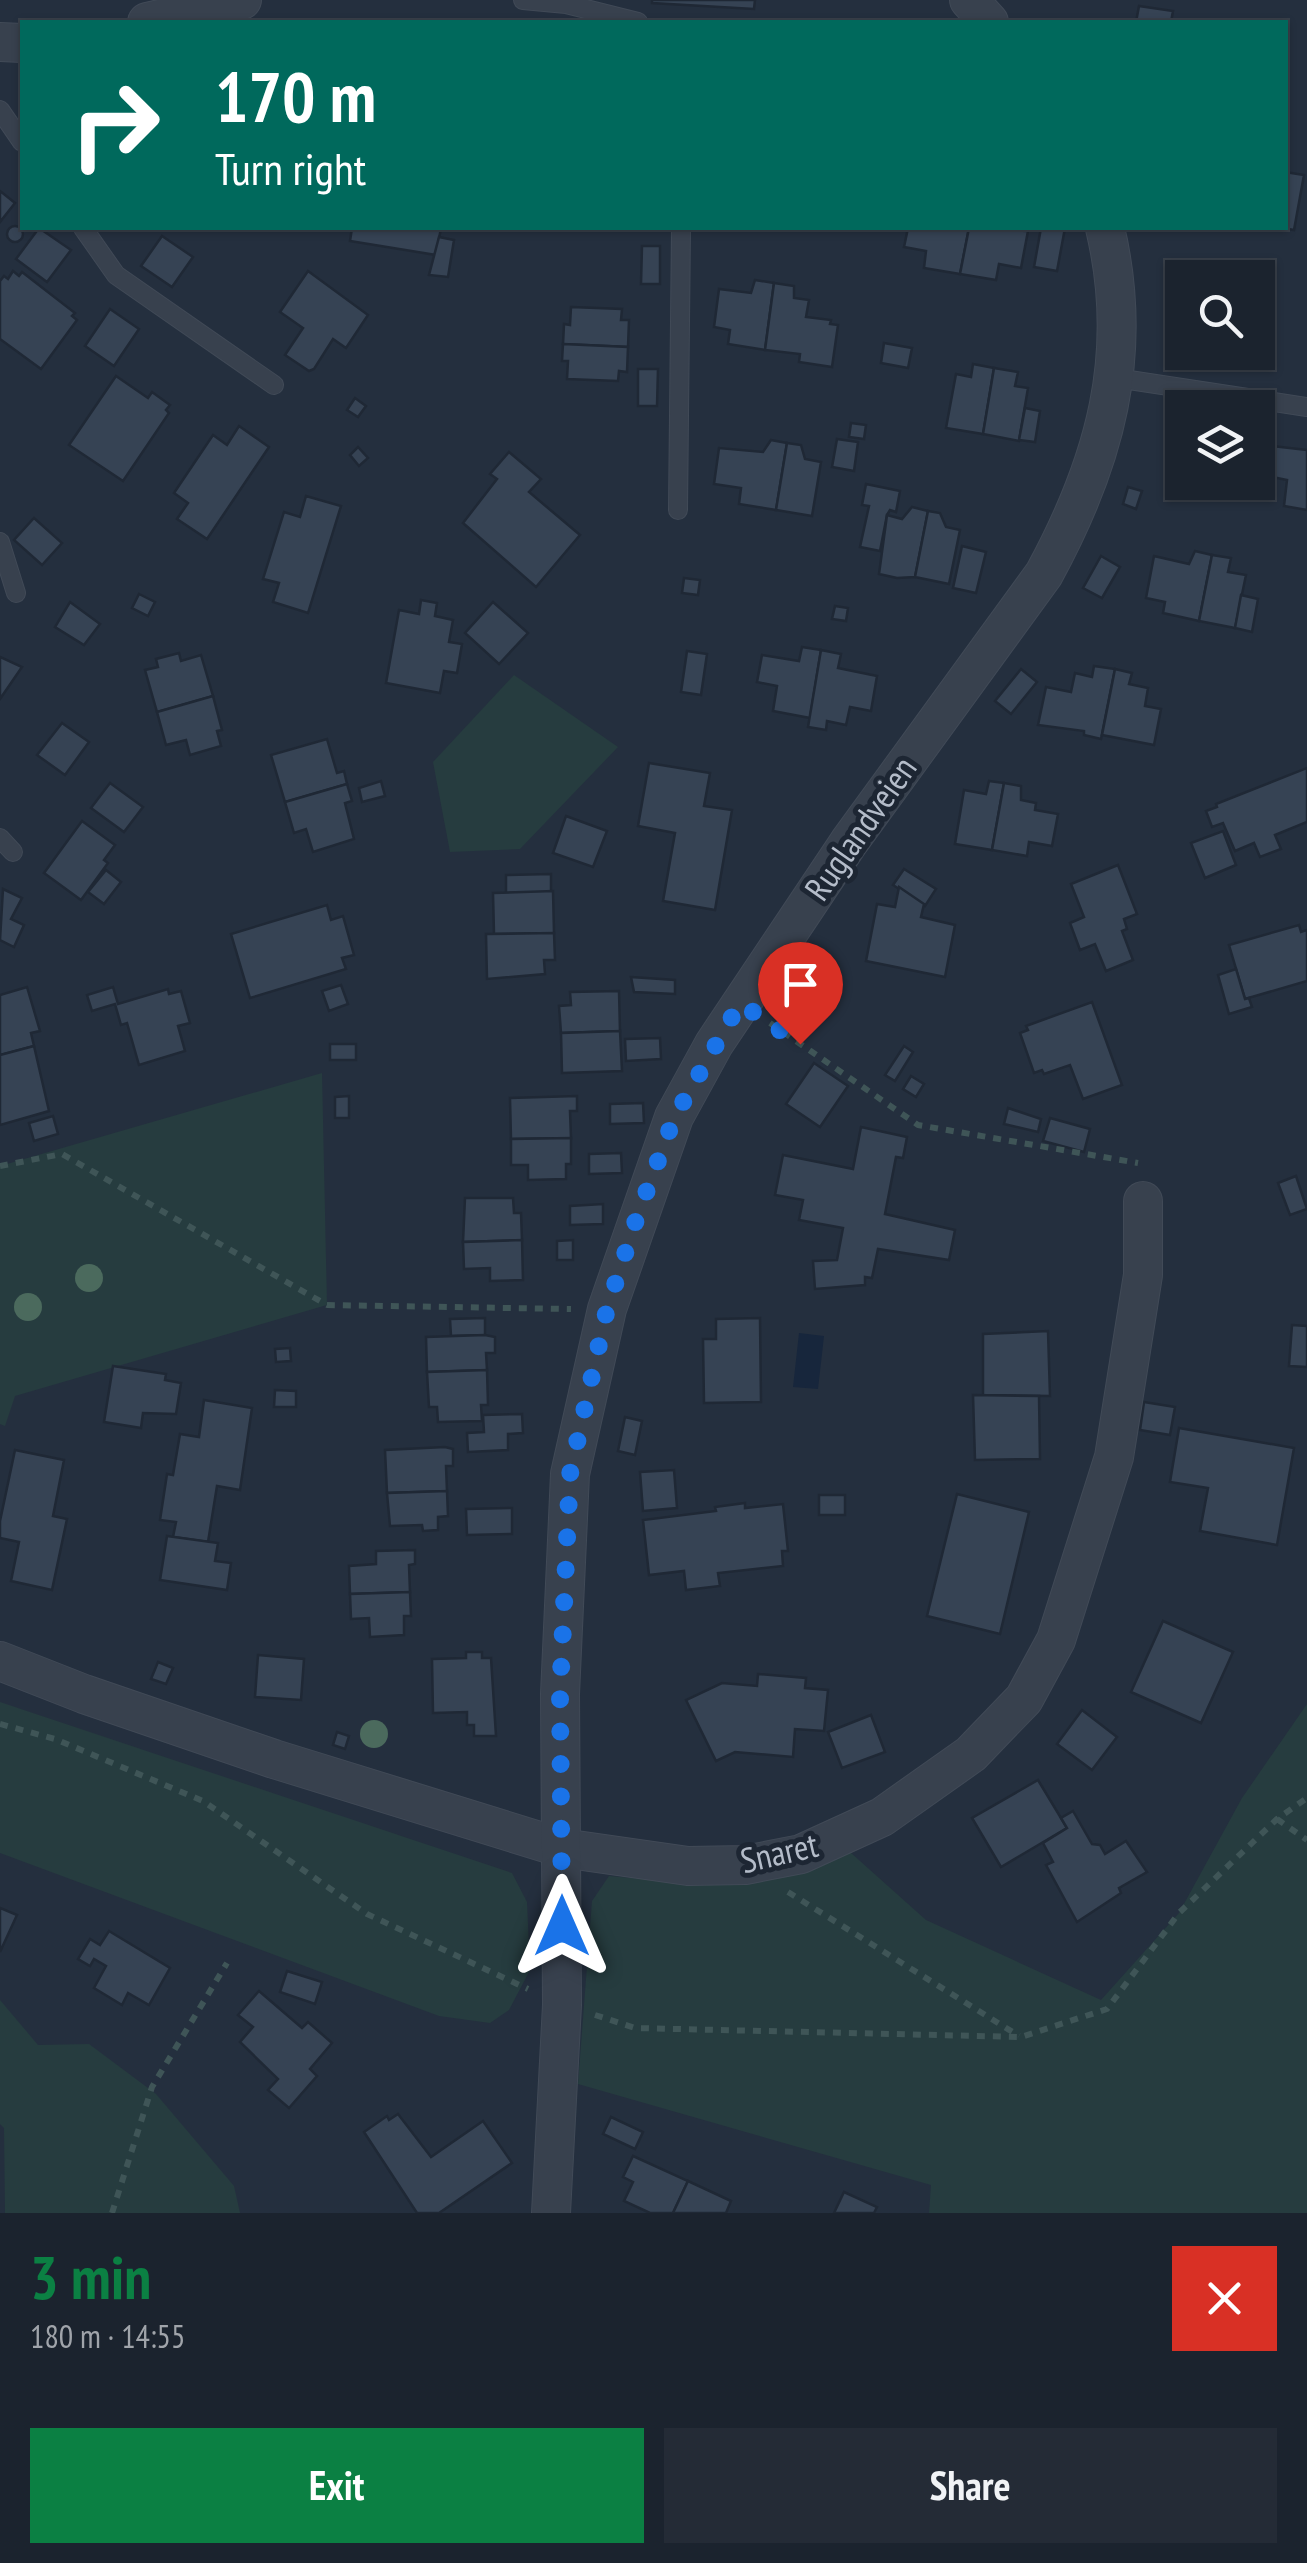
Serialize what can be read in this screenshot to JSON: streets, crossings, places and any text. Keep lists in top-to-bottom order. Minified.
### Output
{"streets":{"street":["Ruglandveien","Snaret"]},"crossings":[["Ruglandveien","Snaret"]],"page":{"turn":["170 m","Turn right"],"heading":["3 min","180 m · 14:55"],"buttons":["Exit","Share"]}}
